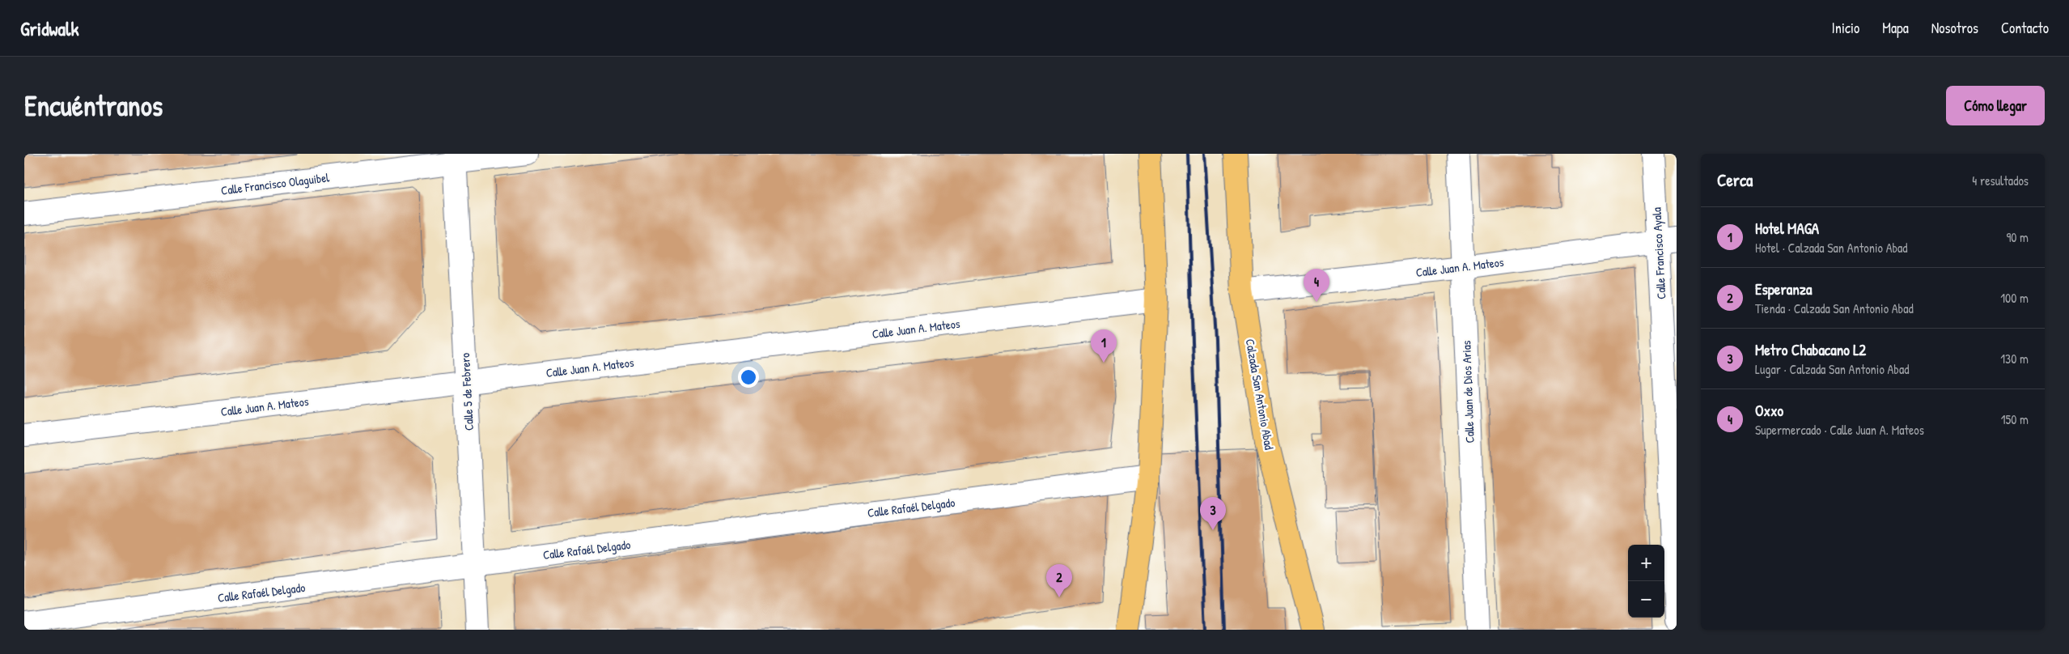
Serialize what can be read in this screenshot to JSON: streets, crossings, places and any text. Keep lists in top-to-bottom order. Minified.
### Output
{"streets":{"highway":["Calzada San Antonio Abad"],"street":["Calle Francisco Olaguibel","Calle Francisco Ayala","Calle Juan A. Mateos","Calle 5 de Febrero","Calle Juan de Dios Arias","Calle Rafaél Delgado"]},"crossings":[["Calle Francisco Olaguibel","Calle 5 de Febrero"],["Calle Francisco Ayala","Calle Juan A. Mateos"],["Calle Juan A. Mateos","Calle 5 de Febrero"],["Calle Juan A. Mateos","Calle Juan de Dios Arias"],["Calle Juan A. Mateos","Calzada San Antonio Abad"],["Calle 5 de Febrero","Calle Rafaél Delgado"]],"page":{"header":"Gridwalk","nav":["Inicio","Mapa","Nosotros","Contacto"],"buttons":"Cómo llegar","title":"Encuéntranos","heading":["Cerca","4 resultados"],"list":[{"mark":"1","name":"Hotel MAGA","note":"Hotel · Calzada San Antonio Abad","value":"90 m"},{"mark":"2","name":"Esperanza","note":"Tienda · Calzada San Antonio Abad","value":"100 m"},{"mark":"3","name":"Metro Chabacano L2","note":"Lugar · Calzada San Antonio Abad","value":"130 m"},{"mark":"4","name":"Oxxo","note":"Supermercado · Calle Juan A. Mateos","value":"150 m"}],"pins":["4","1","3","2"],"map_buttons":["+","−"]}}
